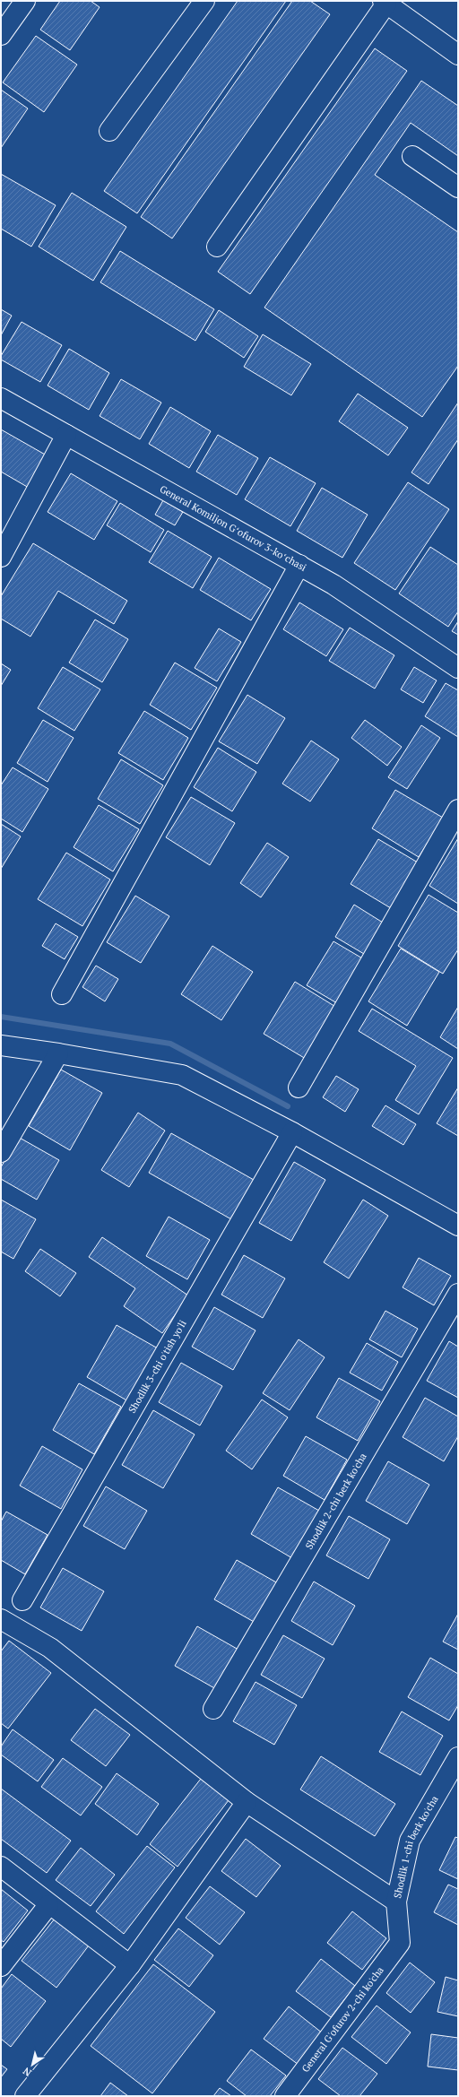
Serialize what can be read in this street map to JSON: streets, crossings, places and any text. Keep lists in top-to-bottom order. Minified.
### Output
{"streets":{"street":["General Komiljon Gʻofurov 3-koʻchasi","Shodlik 3-chi o'tish yo'li","Shodlik 2-chi berk ko'cha","Shodlik 1-chi berk ko'cha","General G'ofurov 2-chi ko'cha"]},"crossings":[["Shodlik 1-chi berk ko'cha","General G'ofurov 2-chi ko'cha"]],"north":"bottom left"}
